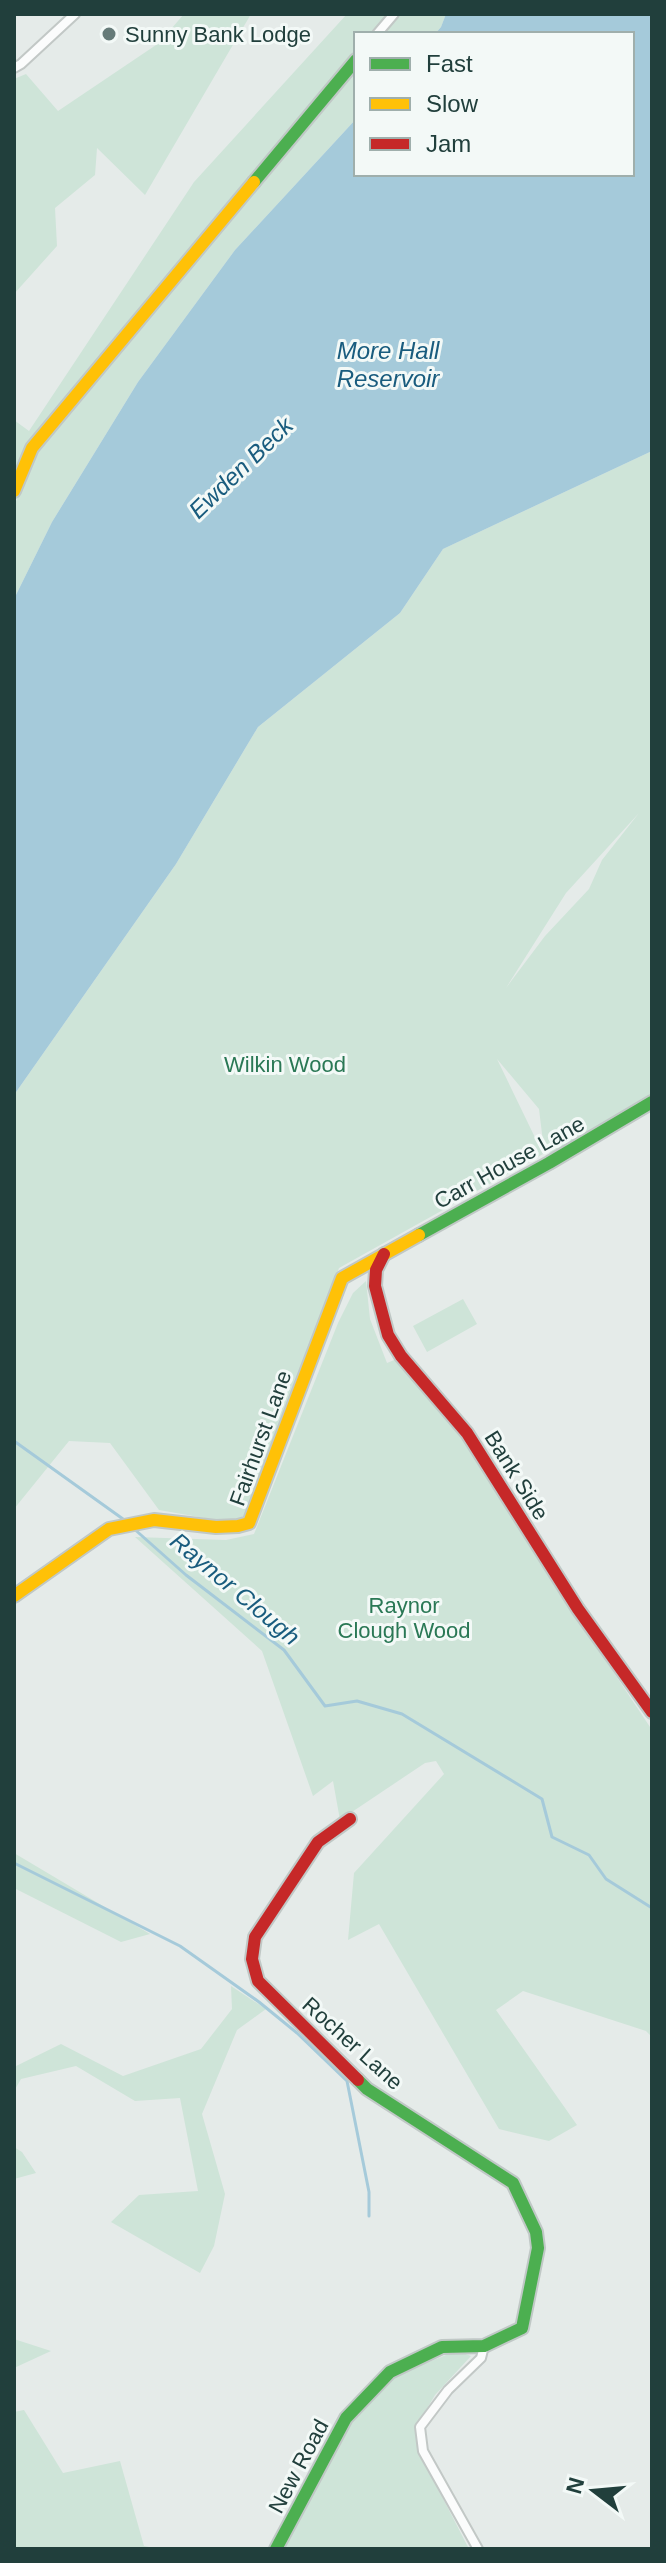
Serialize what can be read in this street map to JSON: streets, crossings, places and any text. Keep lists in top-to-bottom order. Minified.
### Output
{"streets":{"street":["Carr House Lane","Fairhurst Lane","Bank Side","Rocher Lane","New Road"]},"crossings":[["Carr House Lane","Fairhurst Lane"],["Carr House Lane","Bank Side"],["Fairhurst Lane","Bank Side"],["Rocher Lane","New Road"]],"water":["More Hall Reservoir","Ewden Beck","Raynor Clough"],"parks":["Wilkin Wood","Raynor Clough Wood"],"places":["Sunny Bank Lodge"],"legend":["Fast","Slow","Jam"],"north":"left"}
